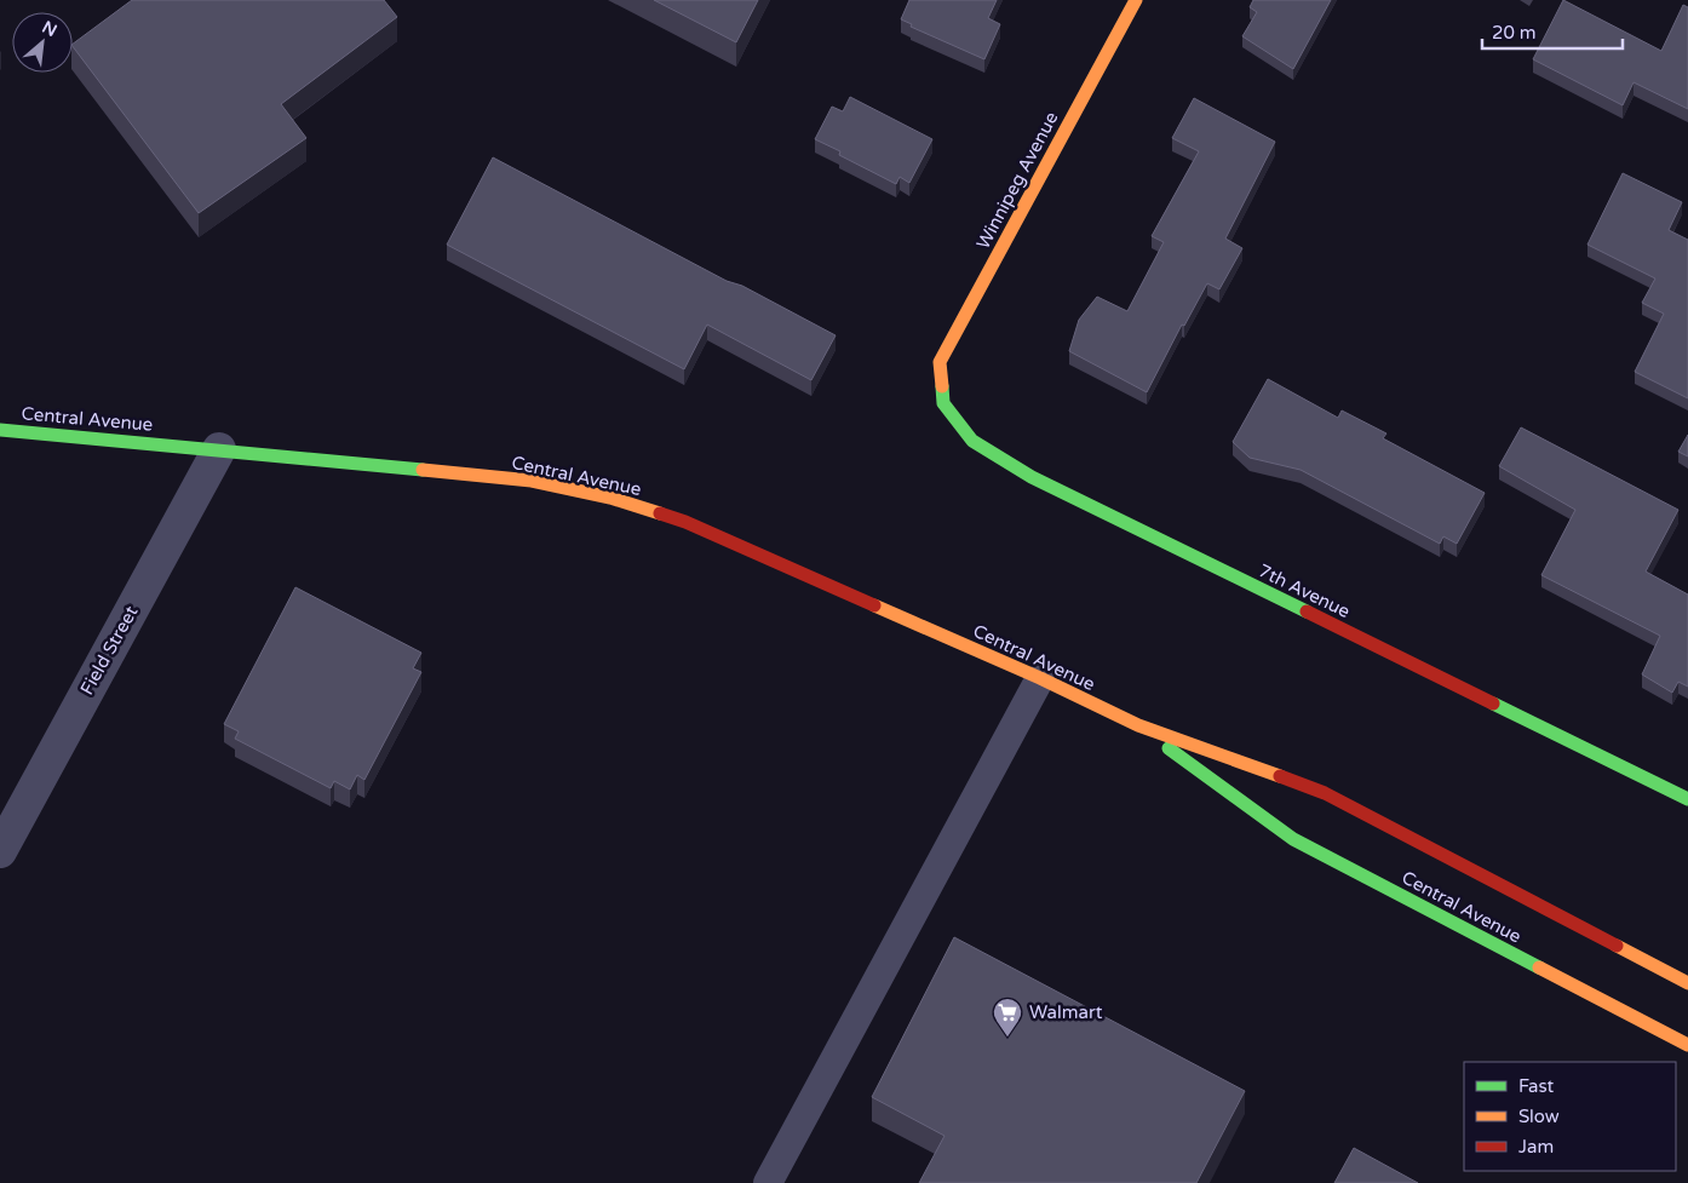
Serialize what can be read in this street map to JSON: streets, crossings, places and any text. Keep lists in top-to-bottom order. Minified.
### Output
{"streets":{"main road":["Winnipeg Avenue","Central Avenue","7th Avenue"],"street":["Field Street"]},"crossings":[["Winnipeg Avenue","7th Avenue"],["Central Avenue","Field Street"]],"places":{"supermarket":["Walmart"]},"legend":["Fast","Slow","Jam"],"scale_bar":"20 m","north":"top right"}
